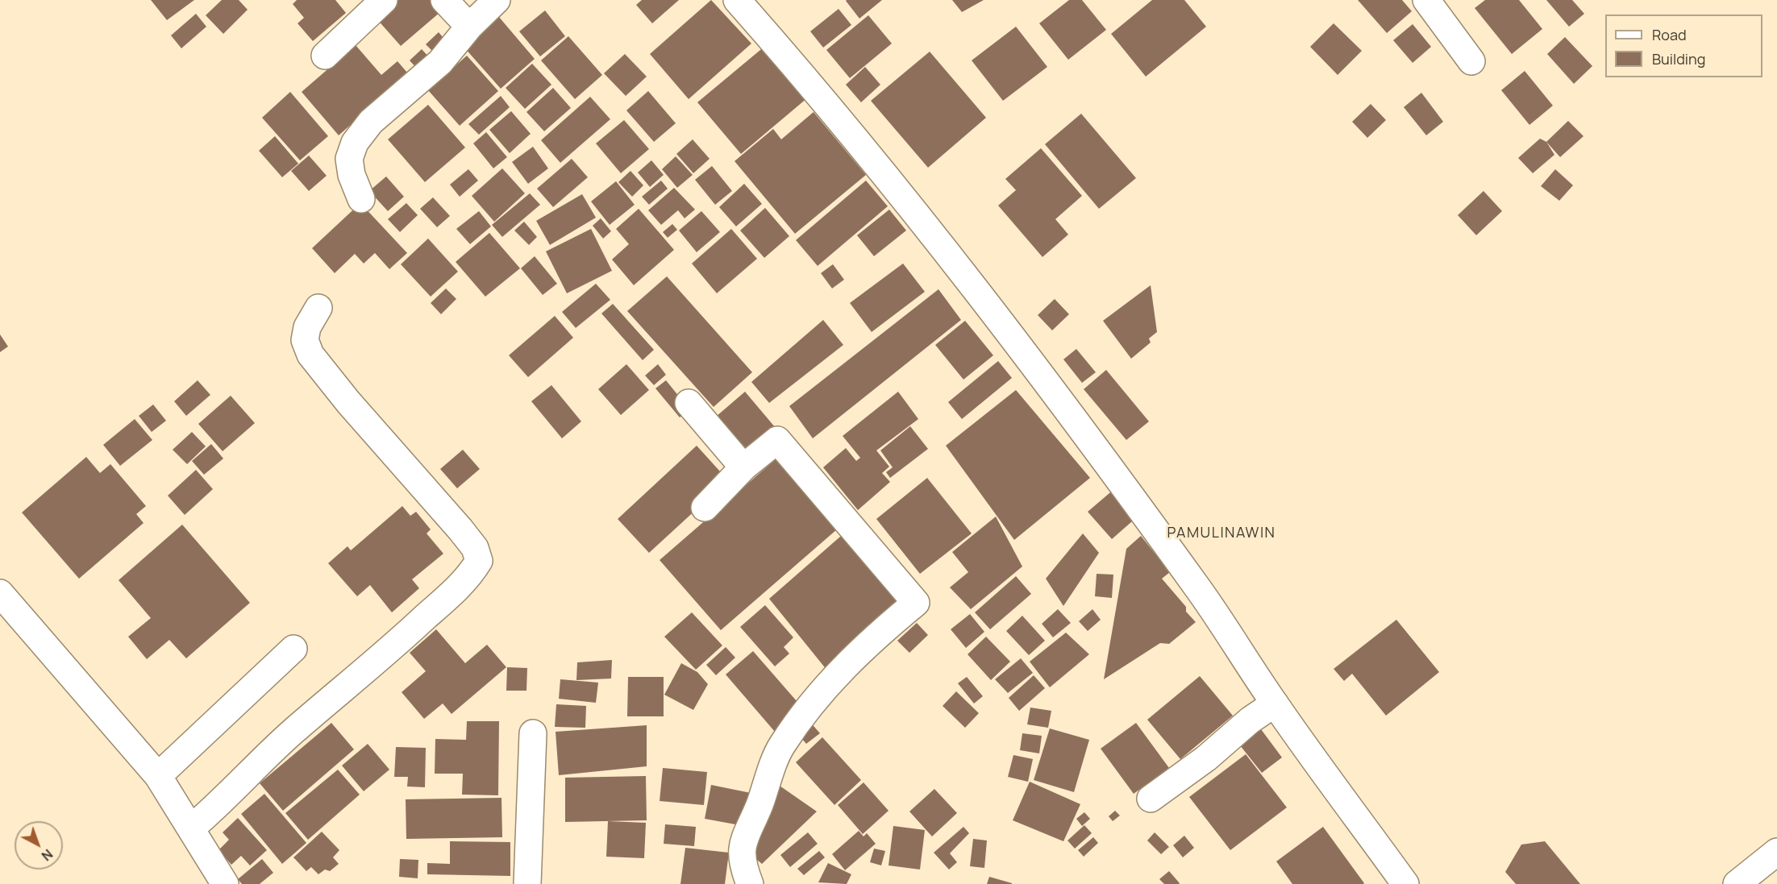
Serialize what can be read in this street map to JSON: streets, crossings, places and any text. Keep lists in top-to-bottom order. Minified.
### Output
{"districts":["PAMULINAWIN"],"legend":["Road","Building"],"north":"bottom right"}
